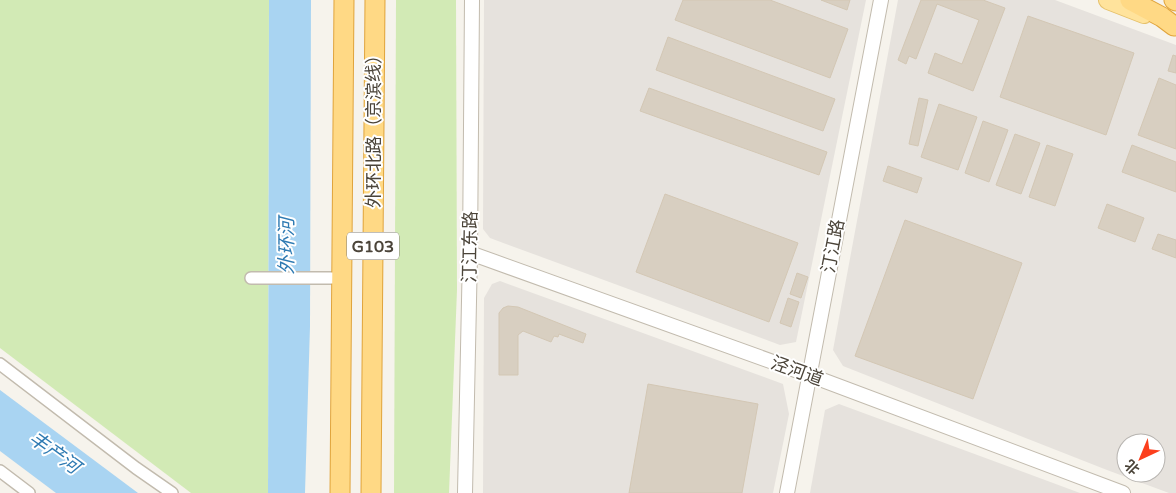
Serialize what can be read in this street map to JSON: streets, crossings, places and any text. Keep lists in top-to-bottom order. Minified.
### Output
{"streets":{"highway":["外环北路（京滨线）","G103"],"street":["汀江路","汀江东路","泾河道"]},"crossings":[["汀江路","泾河道"],["汀江东路","泾河道"]],"water":["外环河","丰产河"],"north":"bottom left"}
